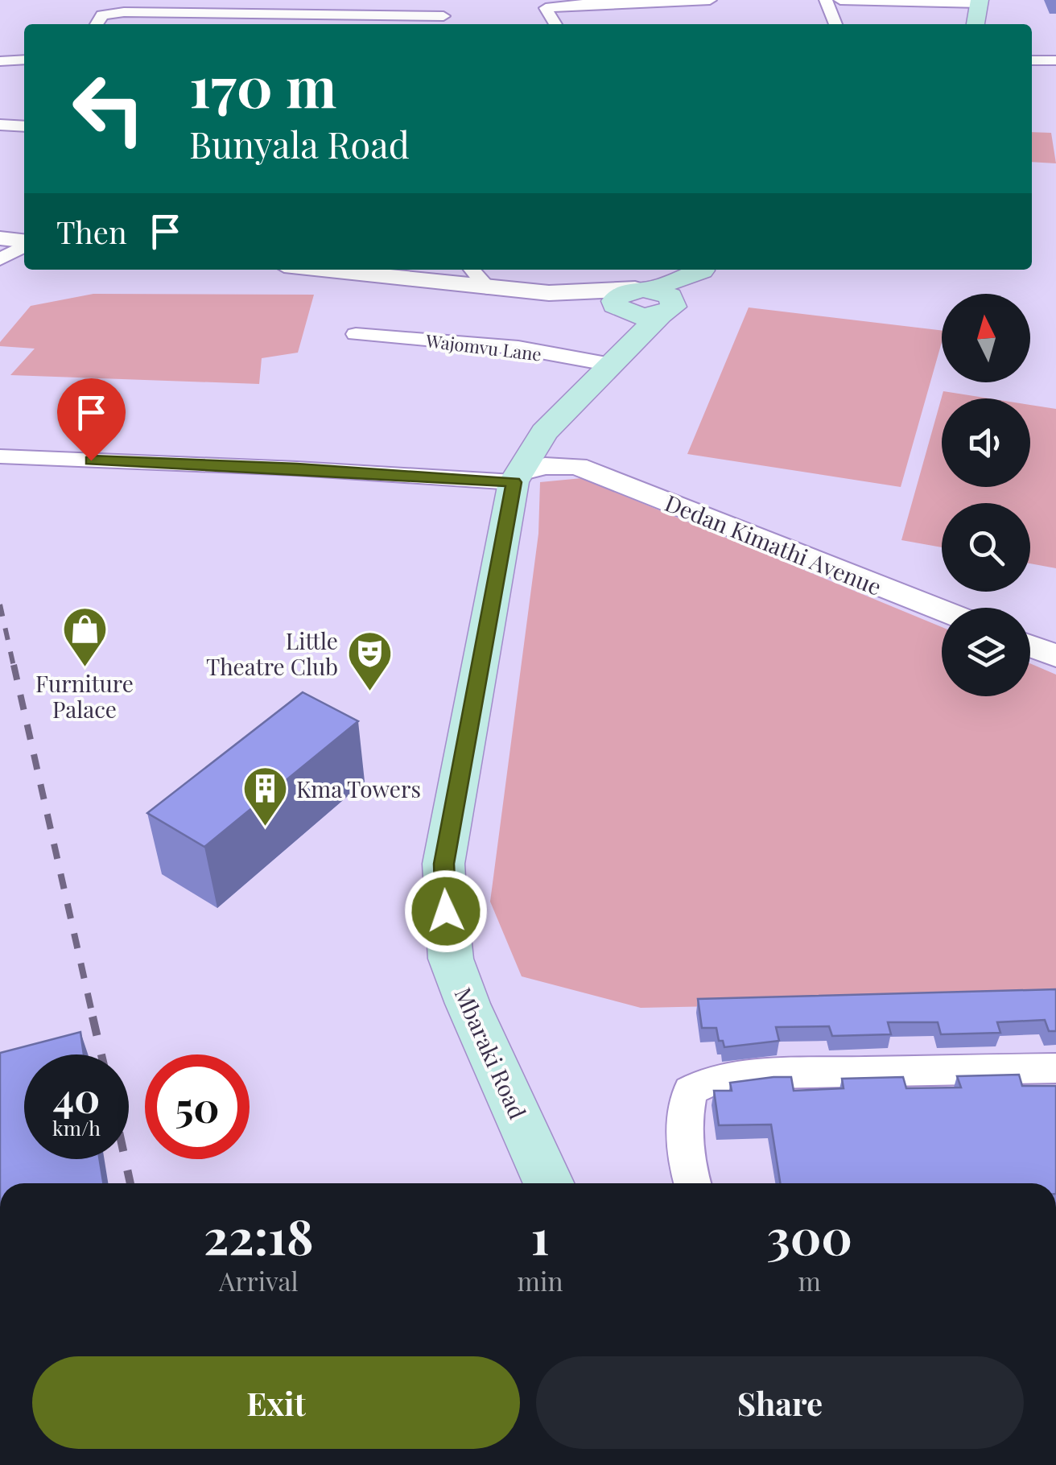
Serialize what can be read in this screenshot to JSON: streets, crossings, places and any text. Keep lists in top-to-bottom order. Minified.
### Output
{"streets":{"main road":["Mbaraki Road"],"street":["Wajomvu Lane","Dedan Kimathi Avenue"]},"crossings":[["Wajomvu Lane","Mbaraki Road"],["Dedan Kimathi Avenue","Mbaraki Road"]],"places":{"shop":["Furniture Palace"],"theatre":["Little Theatre Club"],"building":["Kma Towers"]},"north":"top","page":{"turn":["170 m","Bunyala Road"],"then":"Then","speed":"40 km/h","limit":"50","eta":["22:18","Arrival","1","min","300","m"],"buttons":["Exit","Share"]}}
